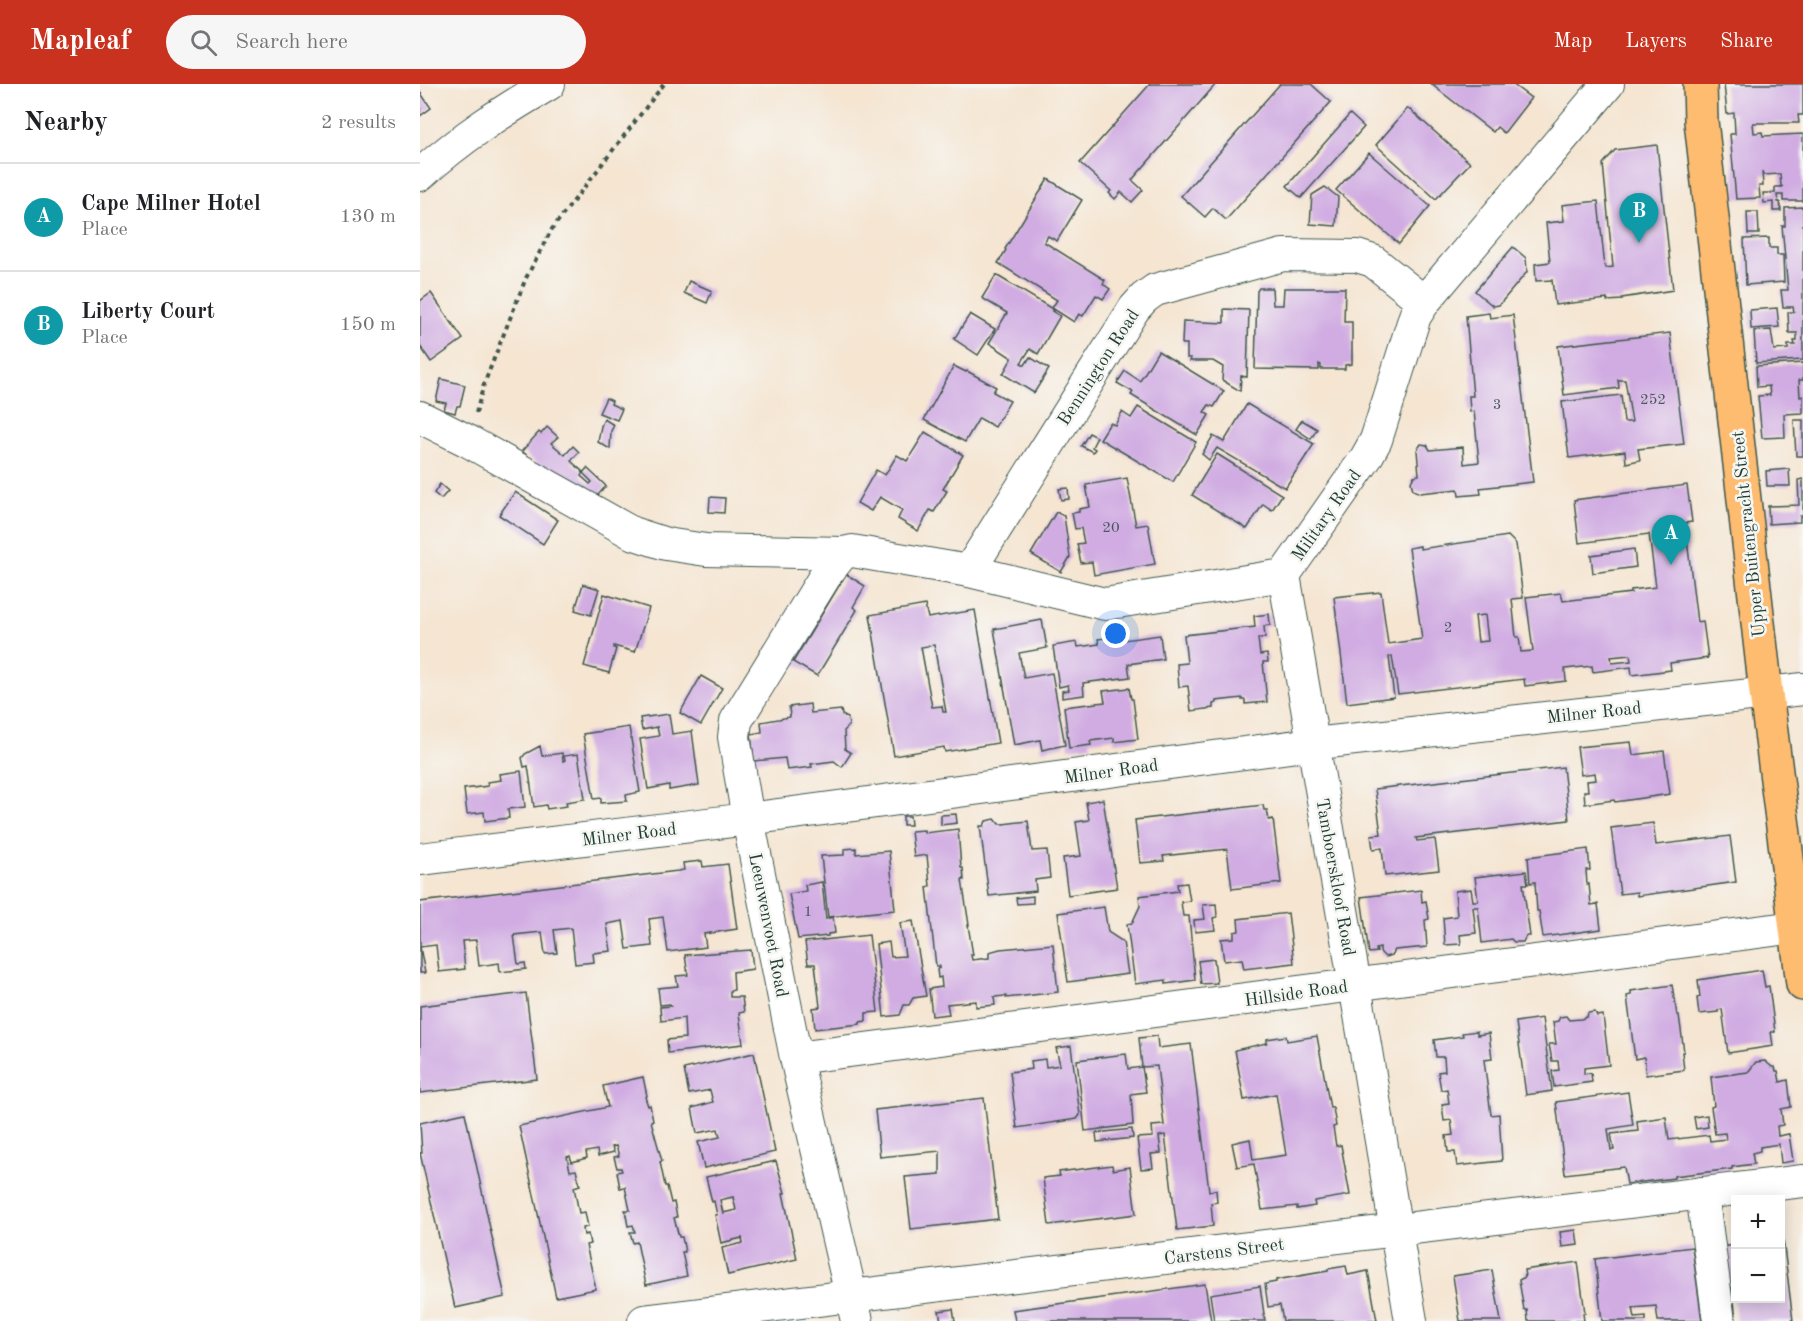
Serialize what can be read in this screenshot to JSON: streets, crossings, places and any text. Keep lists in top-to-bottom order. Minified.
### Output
{"streets":{"main road":["Upper Buitengracht Street"],"street":["Bennington Road","Military Road","Milner Road","Tamboerskloof Road","Leeuwenvoet Road","Hillside Road","Carstens Street"]},"crossings":[["Bennington Road","Military Road"],["Military Road","Tamboerskloof Road"],["Military Road","Leeuwenvoet Road"],["Upper Buitengracht Street","Milner Road"],["Upper Buitengracht Street","Hillside Road"],["Milner Road","Tamboerskloof Road"],["Milner Road","Leeuwenvoet Road"],["Tamboerskloof Road","Hillside Road"],["Tamboerskloof Road","Carstens Street"],["Leeuwenvoet Road","Hillside Road"],["Leeuwenvoet Road","Carstens Street"]],"house_numbers":["252","3","20","2","1"],"page":{"header":"Mapleaf","search":"Search here","nav":["Map","Layers","Share"],"heading":["Nearby","2 results"],"list":[{"mark":"A","name":"Cape Milner Hotel","note":"Place","value":"130 m"},{"mark":"B","name":"Liberty Court","note":"Place","value":"150 m"}],"pins":["B","A"],"map_buttons":["+","−"]}}
